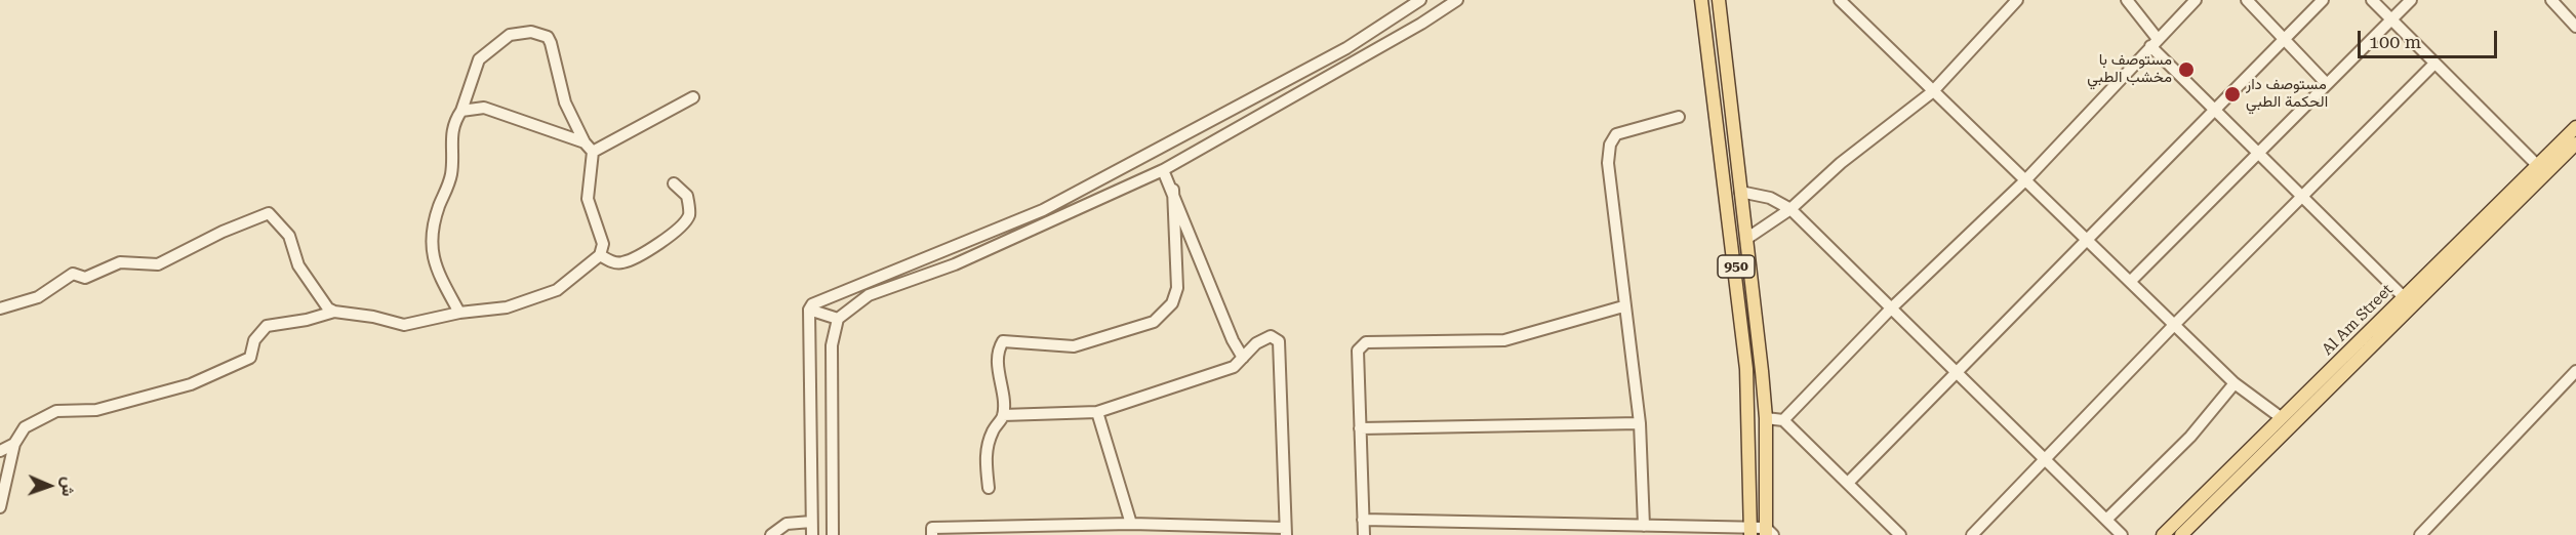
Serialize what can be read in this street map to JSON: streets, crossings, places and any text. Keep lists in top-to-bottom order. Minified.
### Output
{"streets":{"main road":["950","Al Am Street"]},"places":["مستوصف با مخشب الطبي","مستوصف دار الحكمة الطبي"],"scale_bar":"100 m","north":"right"}
